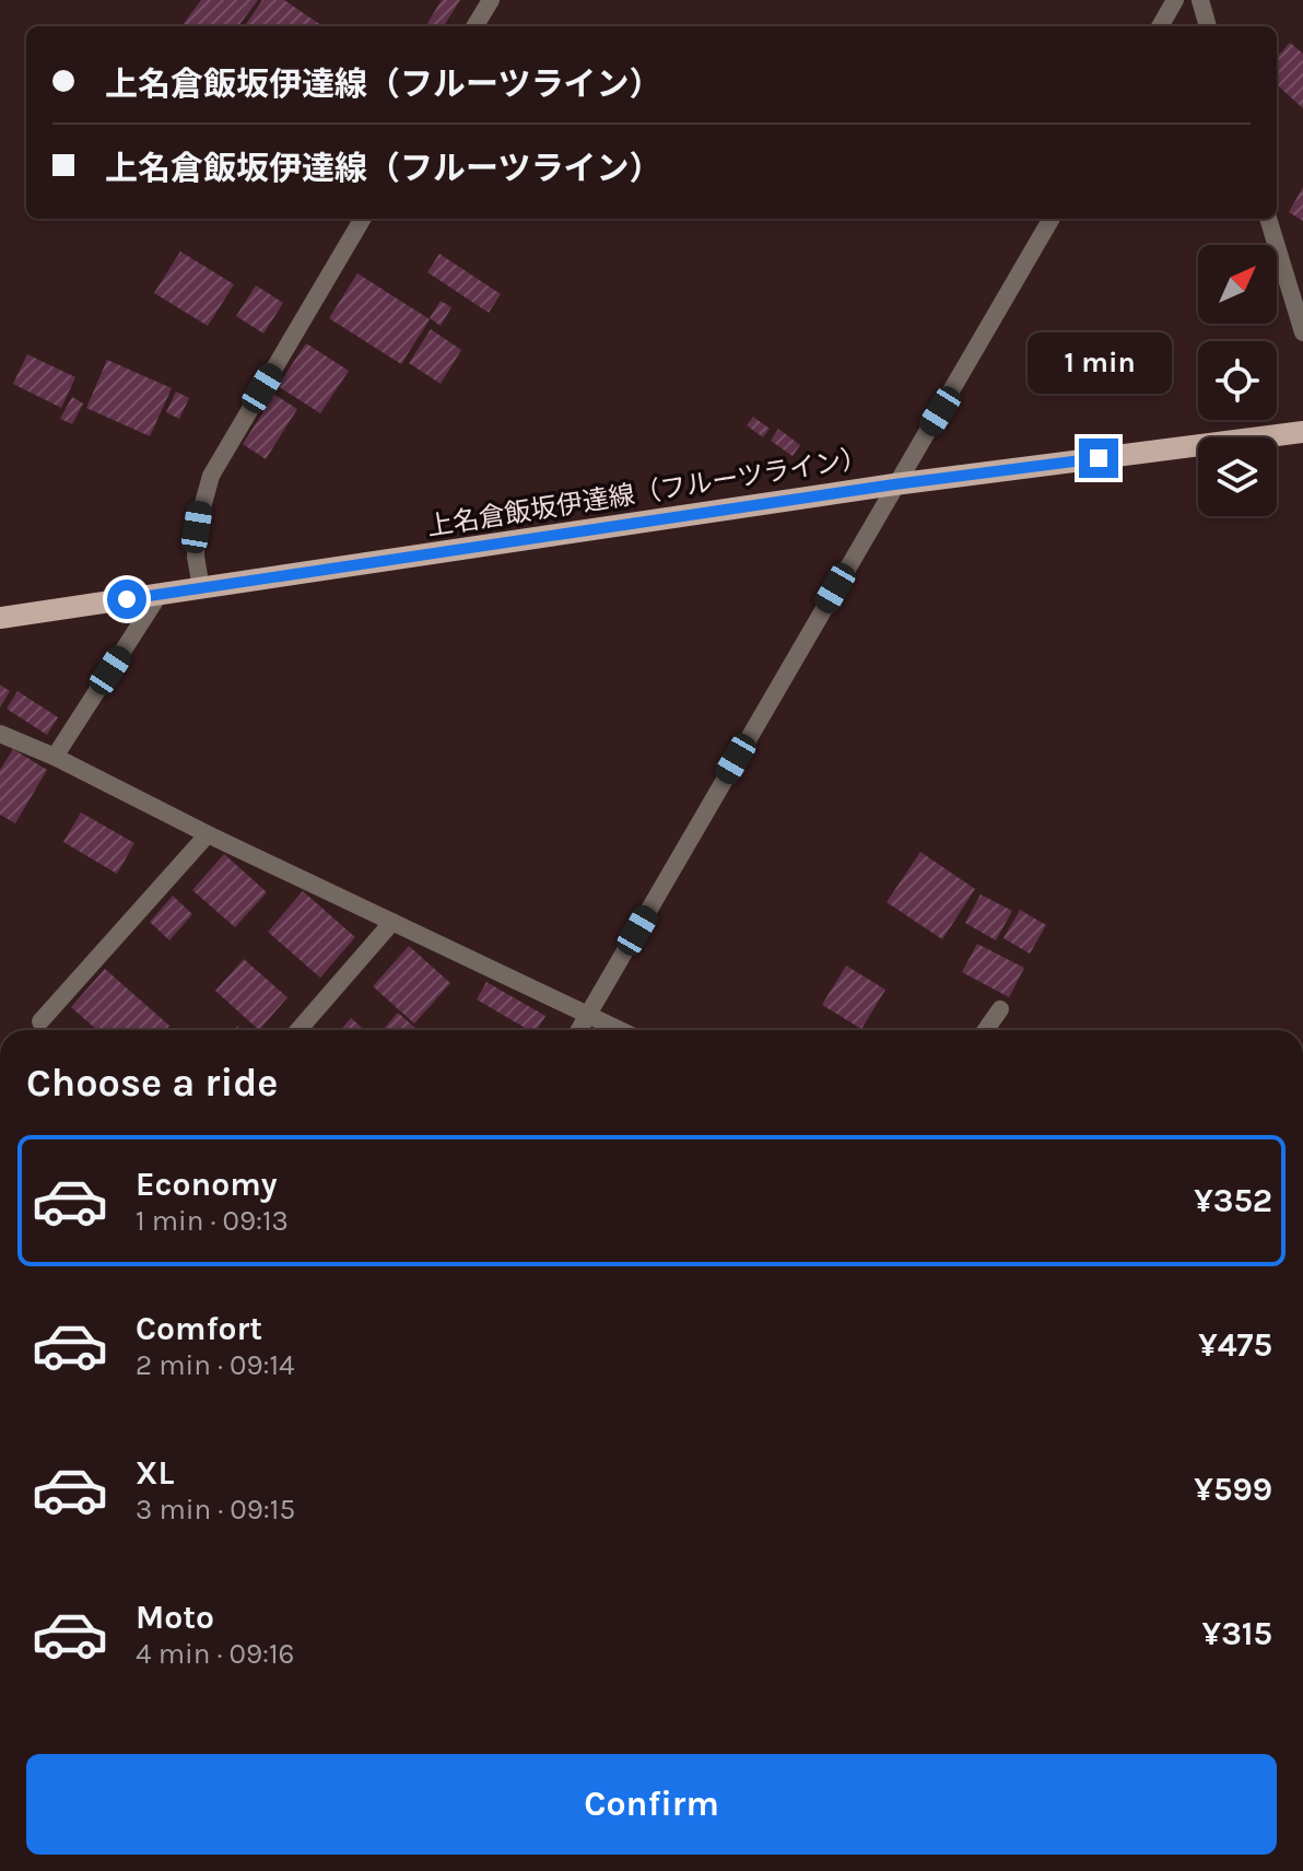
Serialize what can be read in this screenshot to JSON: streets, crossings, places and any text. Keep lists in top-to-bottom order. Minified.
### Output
{"streets":{"main road":["上名倉飯坂伊達線（フルーツライン）"]},"north":"top right","page":{"banner":["上名倉飯坂伊達線（フルーツライン）","上名倉飯坂伊達線（フルーツライン）"],"bubble":"1 min","heading":"Choose a ride","list":[{"name":"Economy","note":"1 min · 09:13","value":"¥352"},{"name":"Comfort","note":"2 min · 09:14","value":"¥475"},{"name":"XL","note":"3 min · 09:15","value":"¥599"},{"name":"Moto","note":"4 min · 09:16","value":"¥315"}],"buttons":"Confirm"}}
